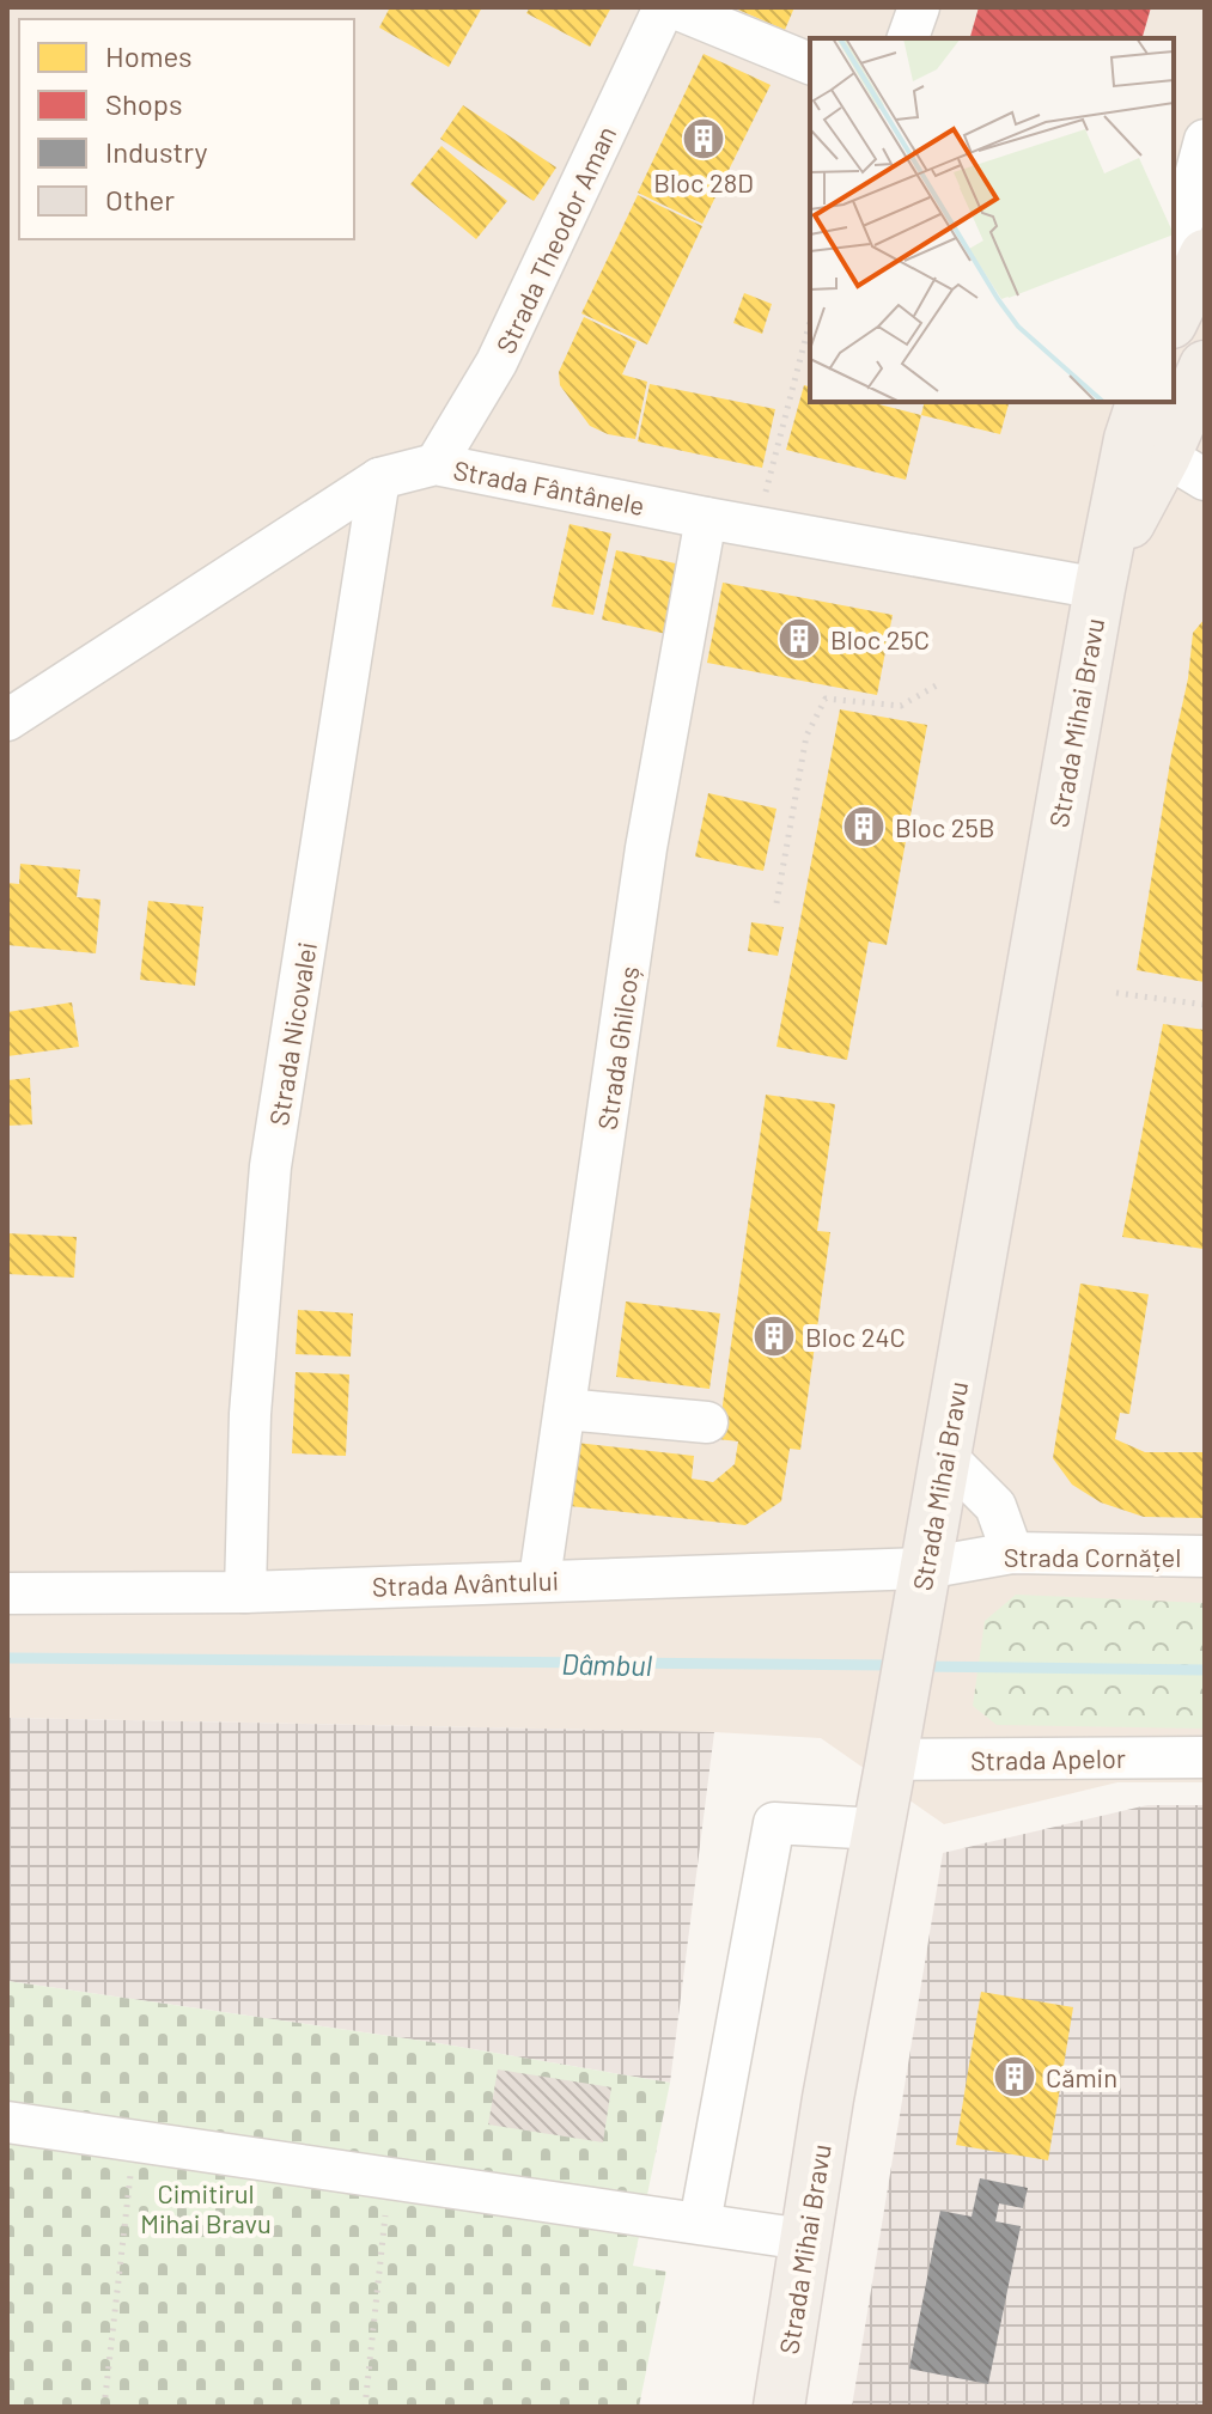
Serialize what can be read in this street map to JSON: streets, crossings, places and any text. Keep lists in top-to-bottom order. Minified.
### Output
{"streets":{"main road":["Strada Mihai Bravu"],"street":["Strada Theodor Aman","Strada Fântânele","Strada Nicovalei","Strada Ghilcoș","Strada Cornățel","Strada Avântului","Strada Apelor"]},"crossings":[["Strada Theodor Aman","Strada Fântânele"],["Strada Fântânele","Strada Mihai Bravu"],["Strada Fântânele","Strada Nicovalei"],["Strada Fântânele","Strada Ghilcoș"],["Strada Mihai Bravu","Strada Cornățel"],["Strada Mihai Bravu","Strada Avântului"],["Strada Mihai Bravu","Strada Apelor"],["Strada Nicovalei","Strada Avântului"],["Strada Ghilcoș","Strada Avântului"],["Strada Cornățel","Strada Avântului"]],"water":["Dâmbul"],"parks":["Cimitirul Mihai Bravu"],"places":{"building":["Bloc 28D","Bloc 25C","Bloc 25B","Bloc 24C","Cămin"]},"legend":["Homes","Shops","Industry","Other"]}
